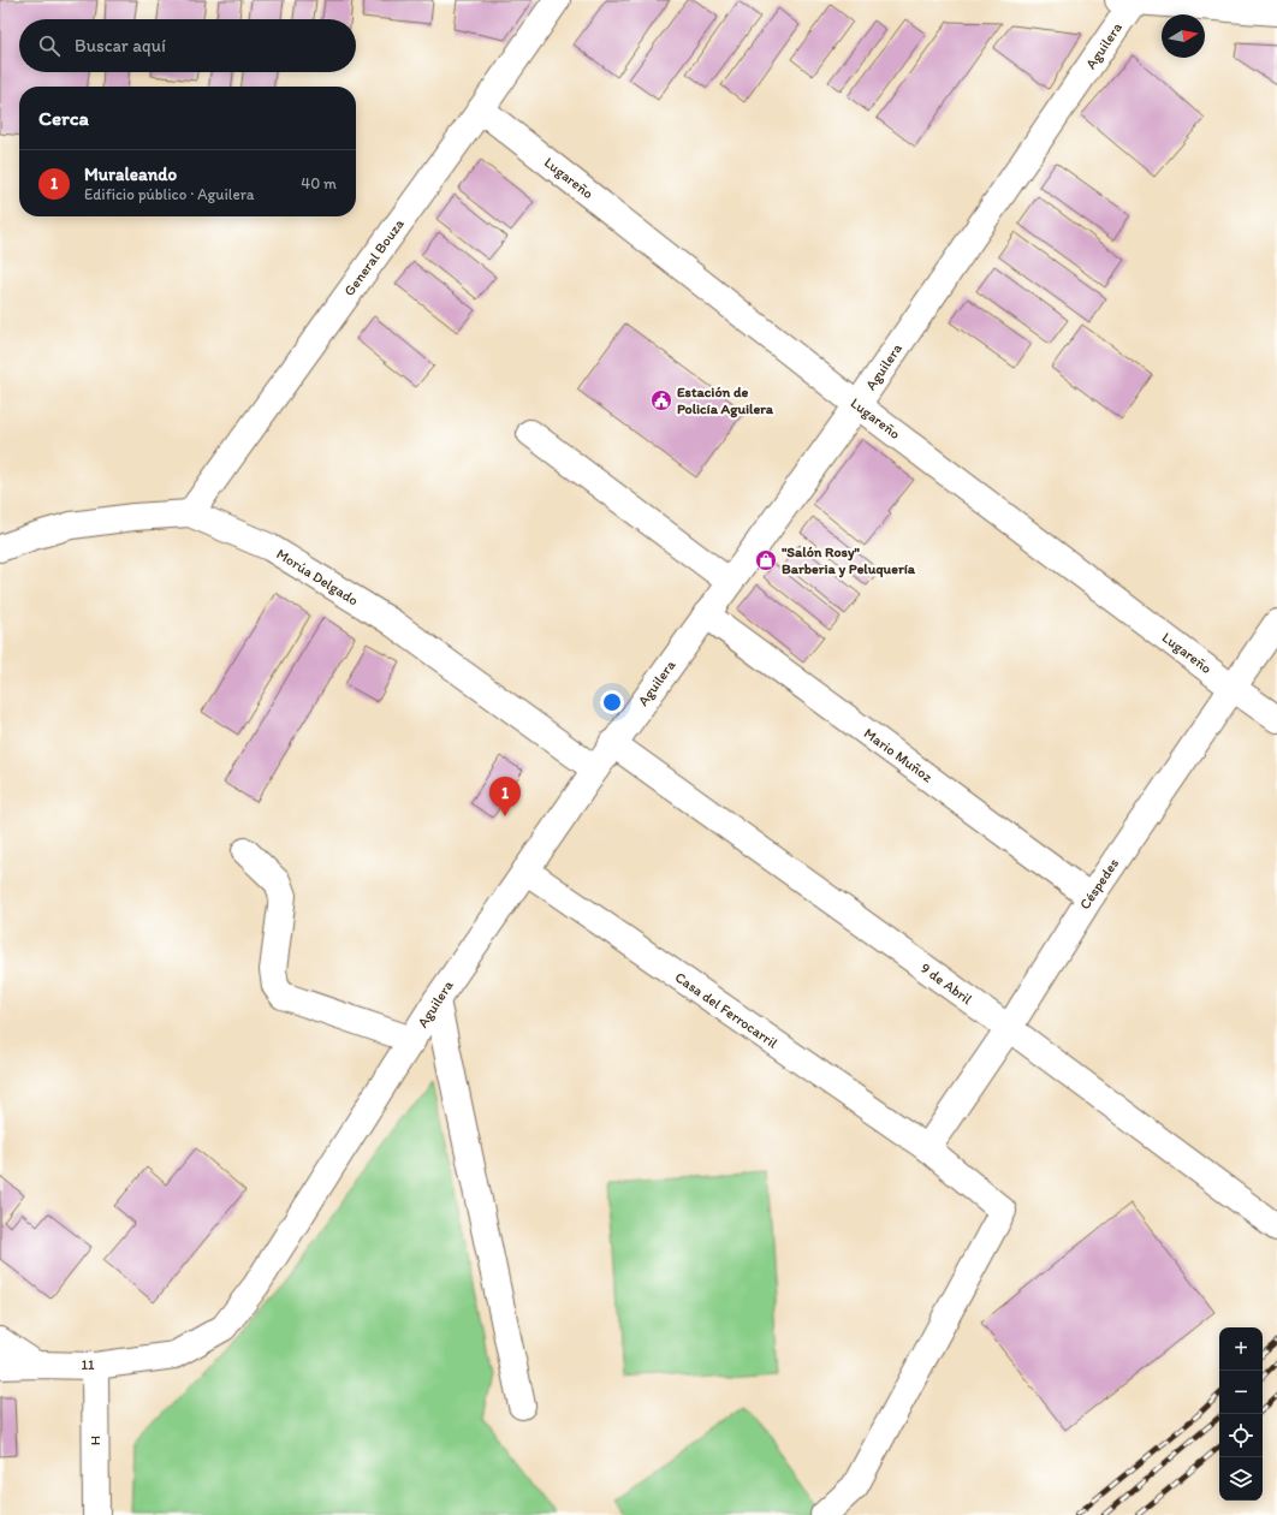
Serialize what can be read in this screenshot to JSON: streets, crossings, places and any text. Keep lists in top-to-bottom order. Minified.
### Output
{"streets":{"street":["Aguilera","Lugareño","General Bouza","Morúa Delgado","Mario Muñoz","Céspedes","9 de Abril","Casa del Ferrocarril","11","H"]},"crossings":[["Aguilera","Lugareño"],["Aguilera","Morúa Delgado"],["Aguilera","Mario Muñoz"],["Aguilera","9 de Abril"],["Aguilera","Casa del Ferrocarril"],["Aguilera","11"],["Lugareño","General Bouza"],["Lugareño","Céspedes"],["General Bouza","Morúa Delgado"],["Mario Muñoz","Céspedes"],["Céspedes","9 de Abril"],["Céspedes","Casa del Ferrocarril"],["11","H"]],"places":{"public building":["Estación de Policía Aguilera"],"shop":["\"Salón Rosy\" Barberia y Peluquería"]},"north":"right","page":{"search":"Buscar aquí","heading":"Cerca","list":[{"mark":"1","name":"Muraleando","note":"Edificio público · Aguilera","value":"40 m"}],"pins":"1","map_buttons":["+","−"]}}
